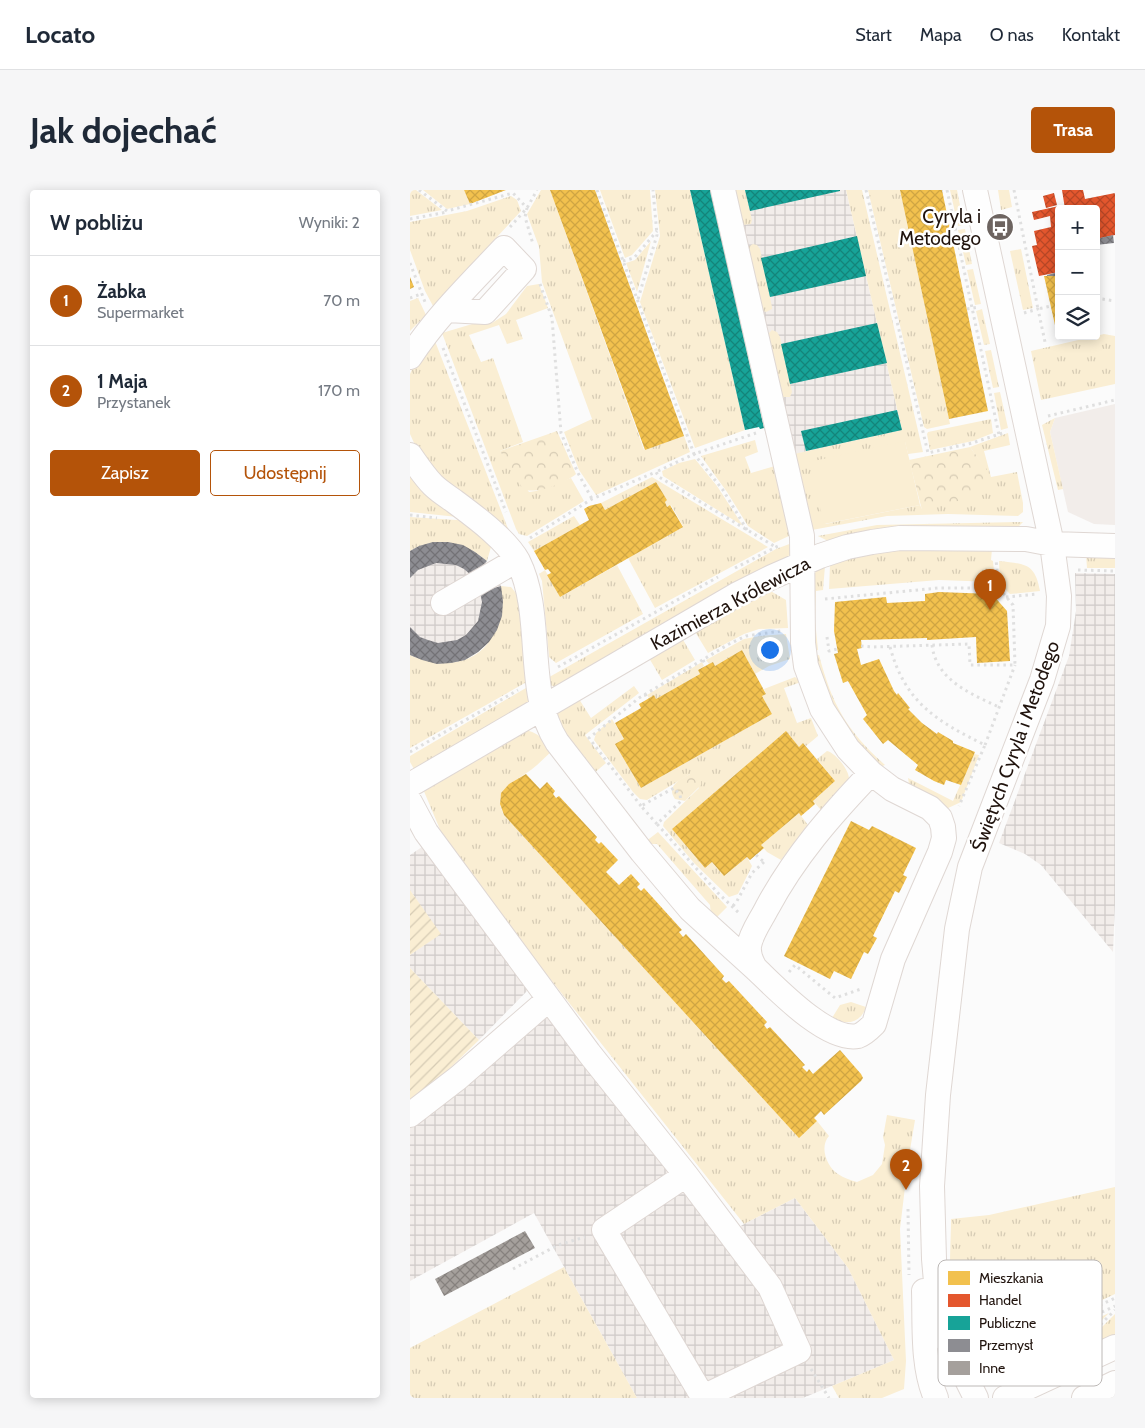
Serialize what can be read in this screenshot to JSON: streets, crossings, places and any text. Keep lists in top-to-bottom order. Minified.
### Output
{"streets":{"street":["Kazimierza Królewicza","Świętych Cyryla i Metodego"]},"crossings":[["Kazimierza Królewicza","Świętych Cyryla i Metodego"]],"places":{"bus stop":["Cyryla i Metodego"]},"legend":["Mieszkania","Handel","Publiczne","Przemysł","Inne"],"page":{"header":"Locato","nav":["Start","Mapa","O nas","Kontakt"],"buttons":["Trasa",["Zapisz","Udostępnij"]],"title":"Jak dojechać","heading":["W pobliżu","Wyniki: 2"],"map_buttons":["+","−"],"list":[{"mark":"1","name":"Żabka","note":"Supermarket","value":"70 m"},{"mark":"2","name":"1 Maja","note":"Przystanek","value":"170 m"}],"pins":["1","2"]}}
